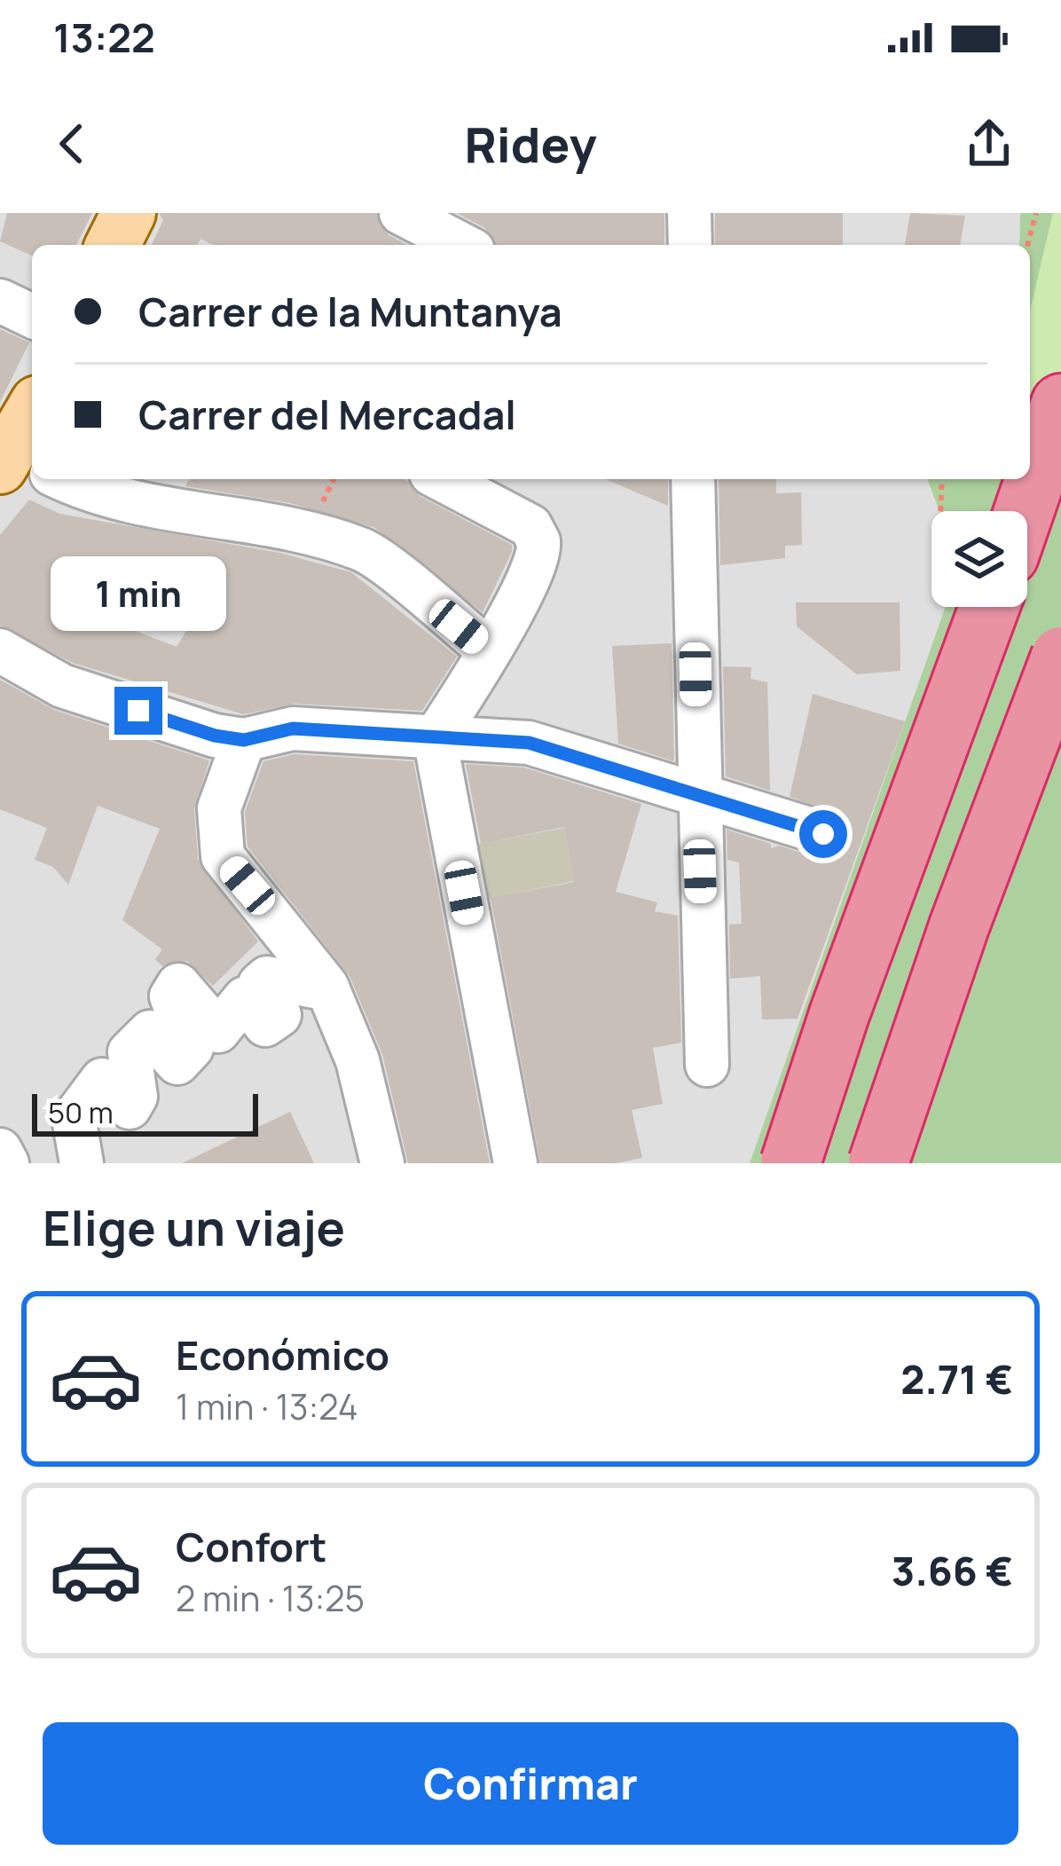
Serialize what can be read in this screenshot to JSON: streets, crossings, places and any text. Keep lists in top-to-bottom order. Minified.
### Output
{"scale_bar":"50 m","page":{"status":"13:22","header":"Ridey","banner":["Carrer de la Muntanya","Carrer del Mercadal"],"bubble":"1 min","scale":"50 m","heading":"Elige un viaje","list":[{"name":"Económico","note":"1 min · 13:24","value":"2.71 €"},{"name":"Confort","note":"2 min · 13:25","value":"3.66 €"}],"buttons":"Confirmar"}}
